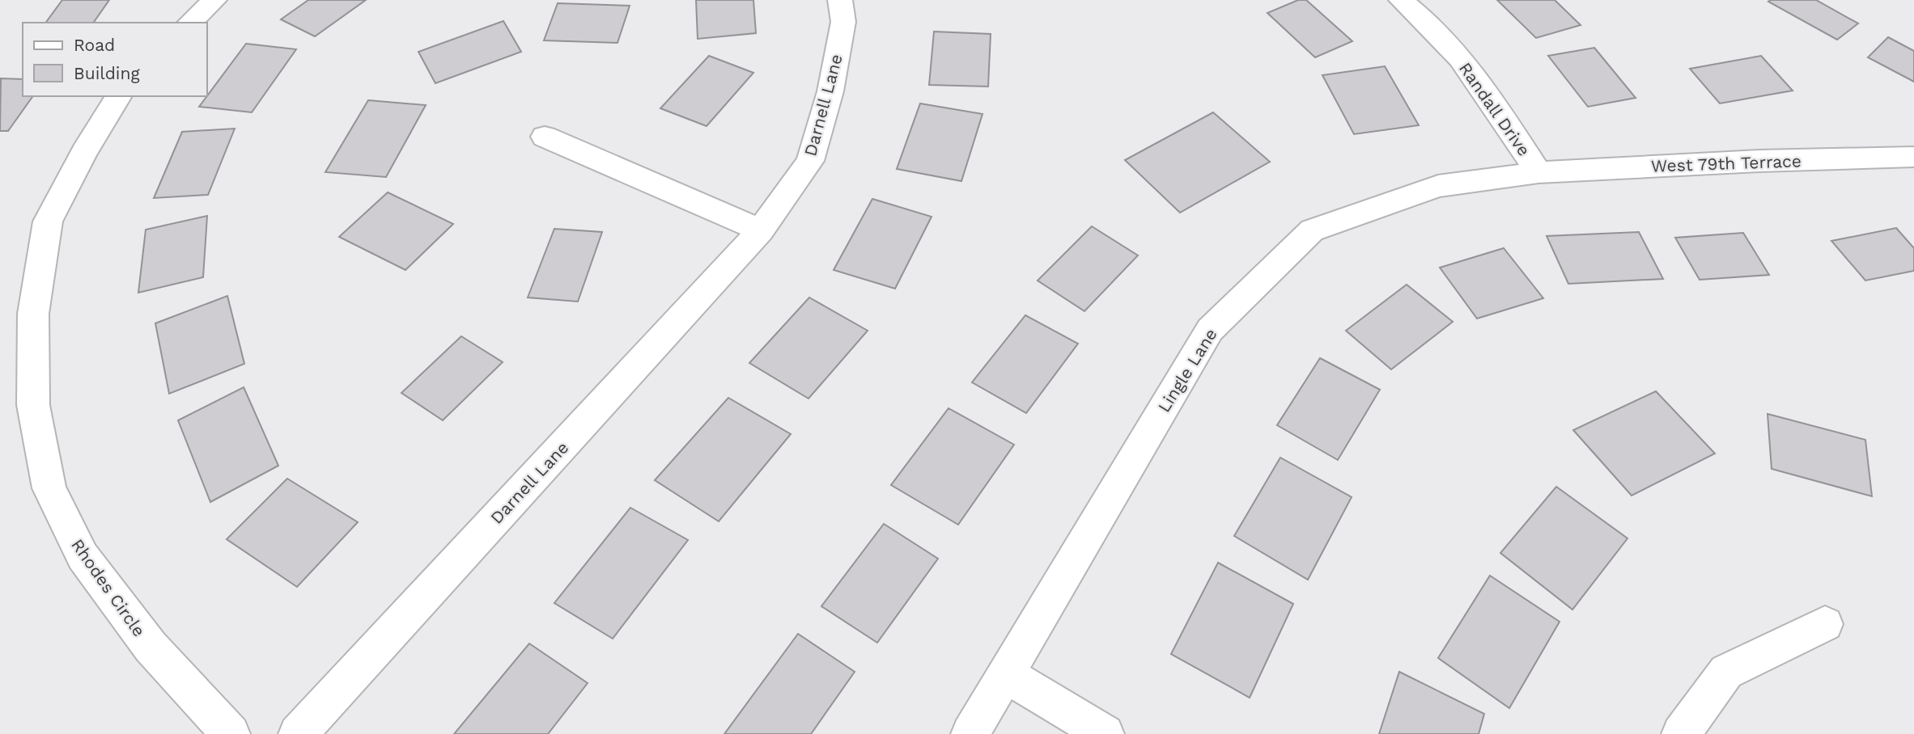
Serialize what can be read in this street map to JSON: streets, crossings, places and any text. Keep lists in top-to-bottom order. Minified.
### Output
{"streets":{"street":["Darnell Lane","Randall Drive","West 79th Terrace","Lingle Lane","Rhodes Circle"]},"crossings":[["Randall Drive","West 79th Terrace"],["Randall Drive","Lingle Lane"],["West 79th Terrace","Lingle Lane"]],"legend":["Road","Building"]}
